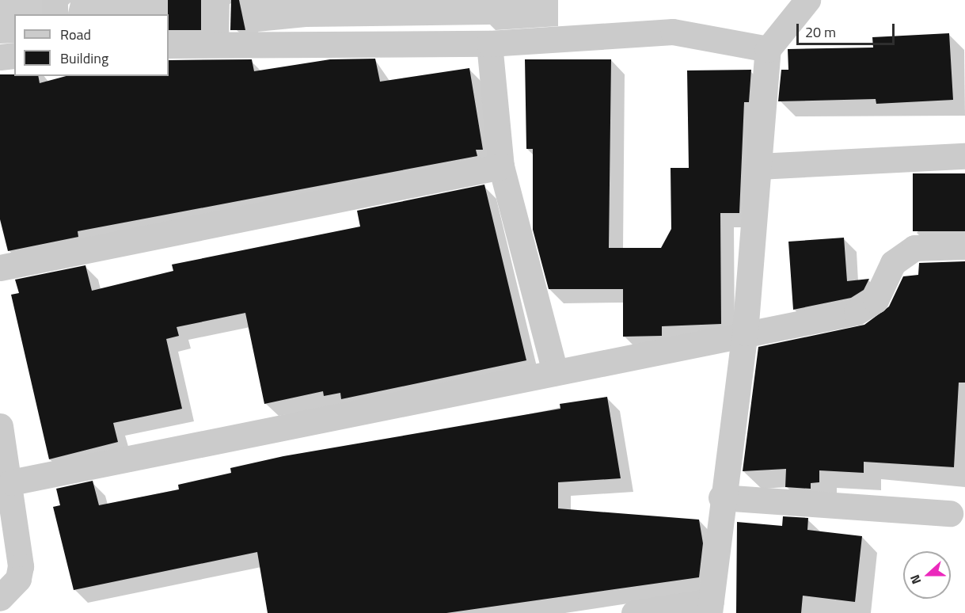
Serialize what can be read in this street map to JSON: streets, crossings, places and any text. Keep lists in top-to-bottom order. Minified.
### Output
{"legend":["Road","Building"],"scale_bar":"20 m","north":"left"}
